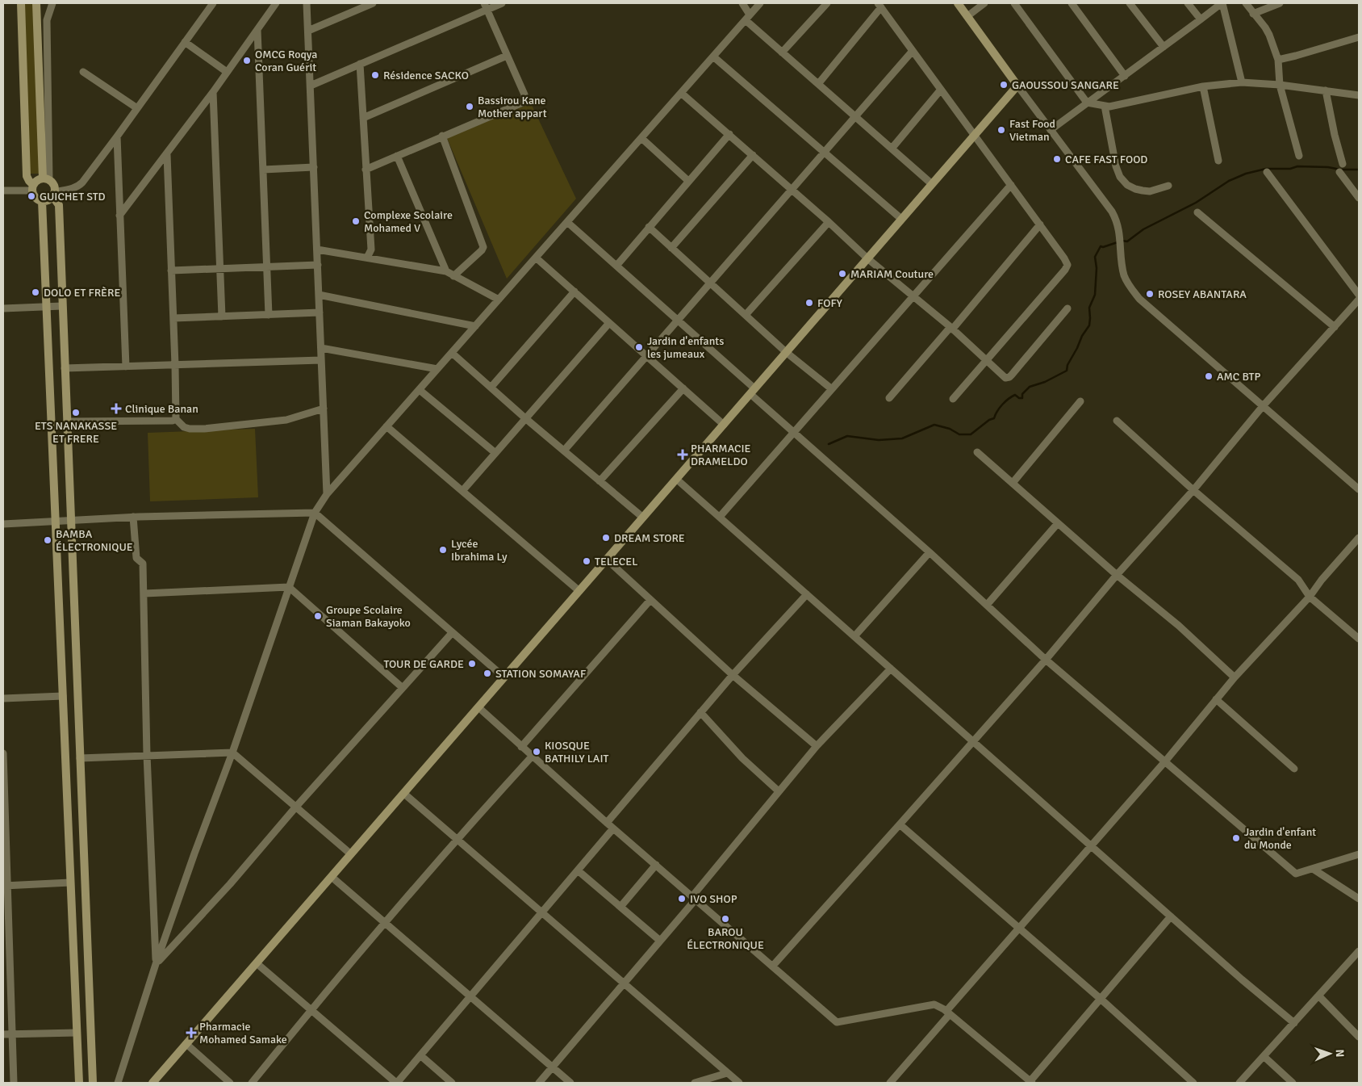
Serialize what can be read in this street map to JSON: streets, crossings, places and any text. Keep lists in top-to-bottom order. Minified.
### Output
{"places":{"other":["OMCG Roqya Coran Guérit","Résidence SACKO","GAOUSSOU SANGARE","Bassirou Kane Mother appart","Fast Food Vietman","CAFE FAST FOOD","GUICHET STD","Complexe Scolaire Mohamed V","MARIAM Couture","DOLO ET FRÈRE","ROSEY ABANTARA","FOFY","Jardin d'enfants les jumeaux","AMC BTP","ETS NANAKASSE ET FRERE","DREAM STORE","BAMBA ÉLECTRONIQUE","Lycée Ibrahima Ly","TELECEL","Groupe Scolaire Siaman Bakayoko","TOUR DE GARDE","STATION SOMAYAF","KIOSQUE BATHILY LAIT","Jardin d'enfant du Monde","IVO SHOP","BAROU ÉLECTRONIQUE"],"health":["Clinique Banan","PHARMACIE DRAMELDO","Pharmacie Mohamed Samake"]},"north":"right"}
